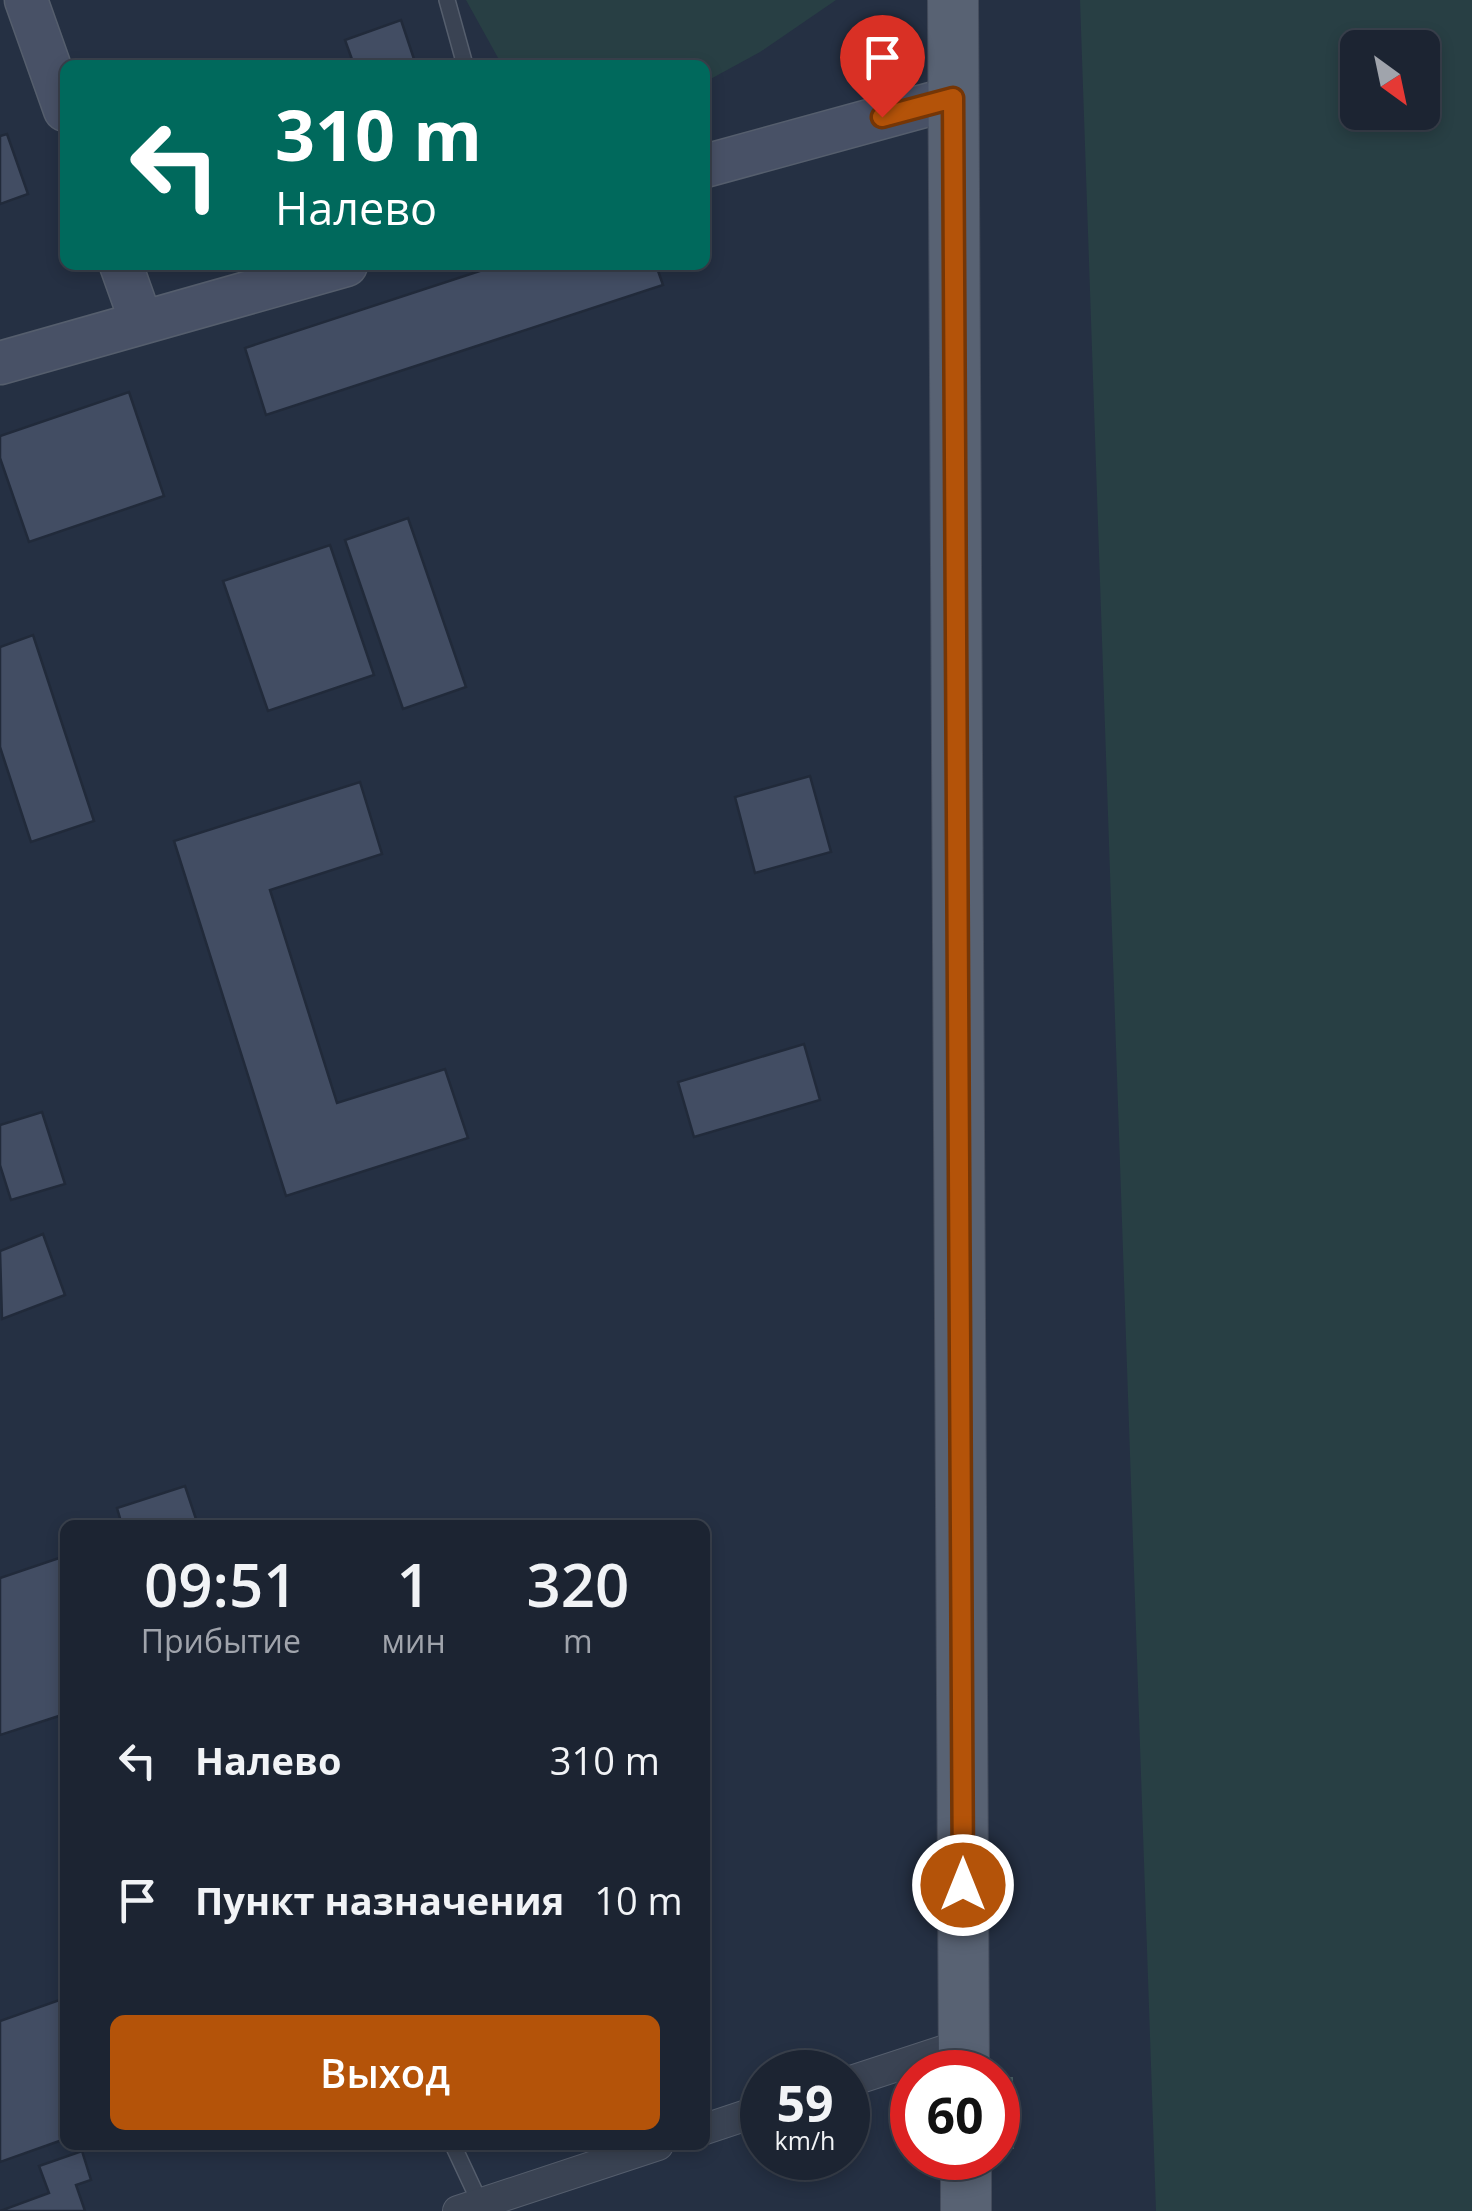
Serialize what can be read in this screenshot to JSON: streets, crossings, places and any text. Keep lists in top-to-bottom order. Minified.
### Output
{"north":"bottom right","page":{"turn":["310 m","Налево"],"eta":["09:51","Прибытие","1","мин","320","m"],"list":[{"name":"Налево","value":"310 m"},{"name":"Пункт назначения","value":"10 m"}],"buttons":"Выход","speed":"59 km/h","limit":"60"}}
